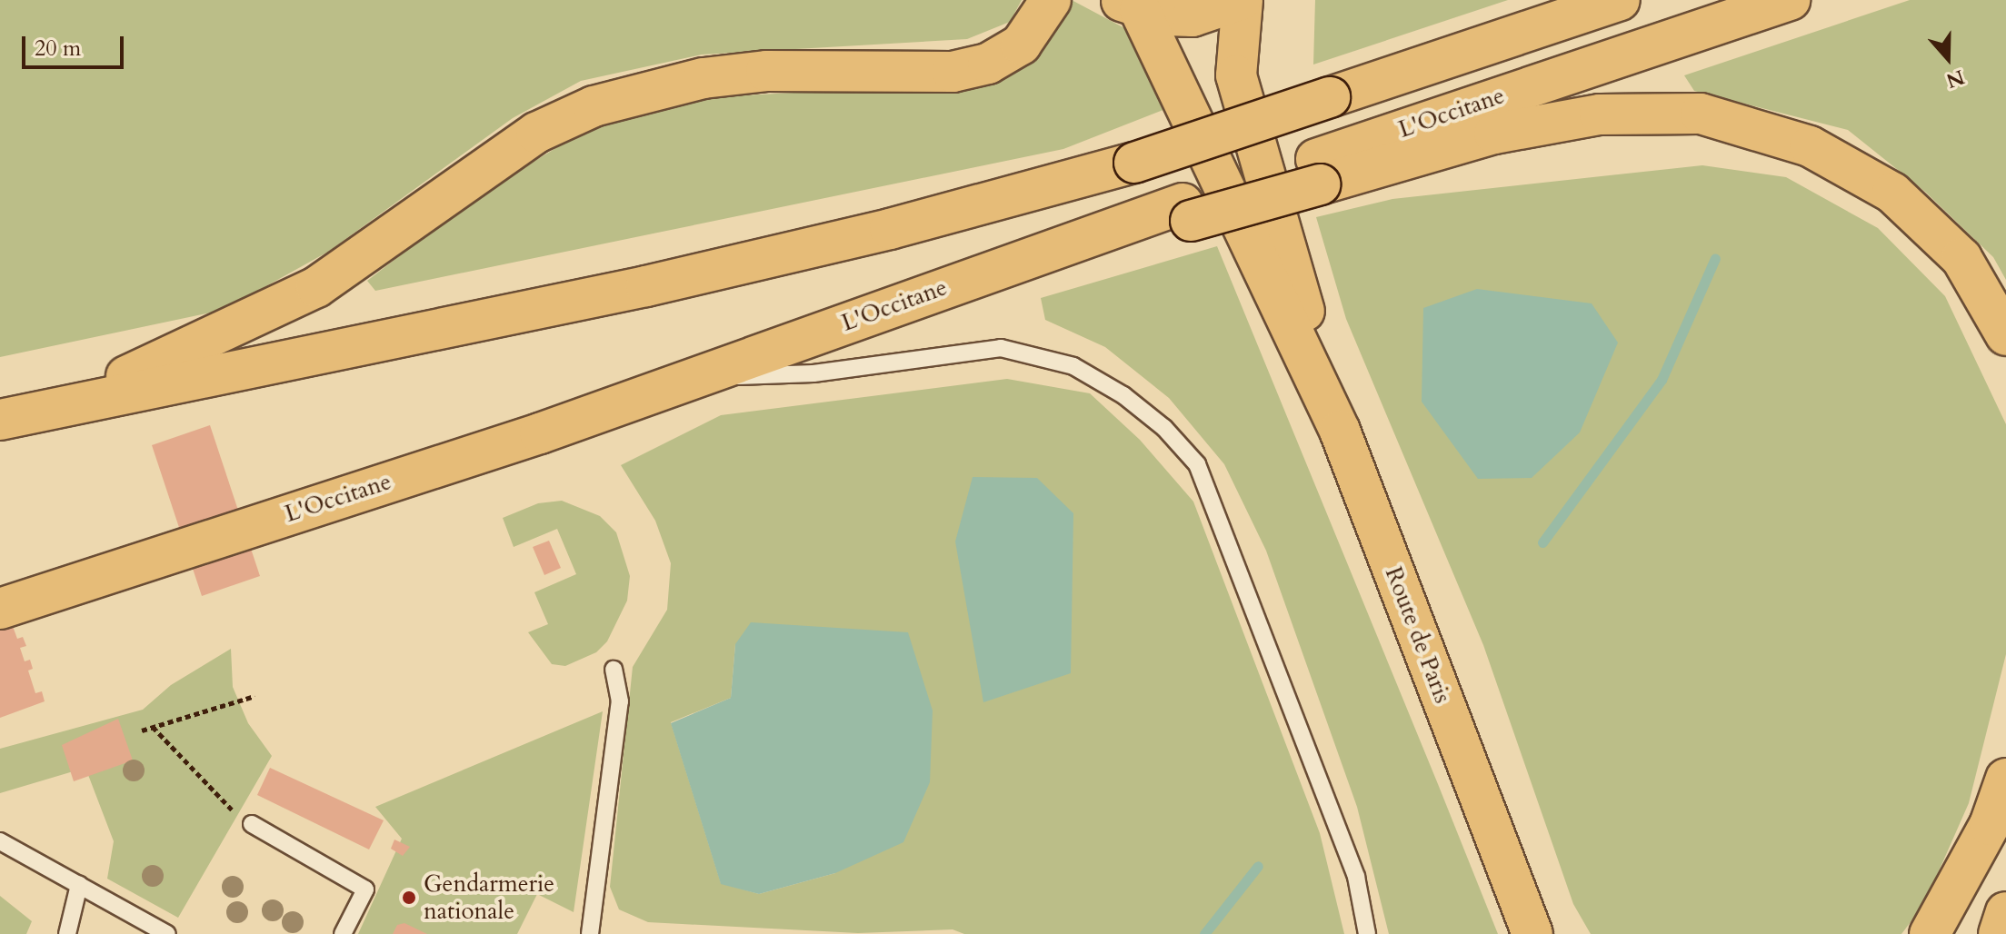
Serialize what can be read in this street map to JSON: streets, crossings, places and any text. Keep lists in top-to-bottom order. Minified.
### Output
{"streets":{"main road":["L'Occitane","Route de Paris"]},"places":["Gendarmerie nationale"],"scale_bar":"20 m","north":"bottom"}
